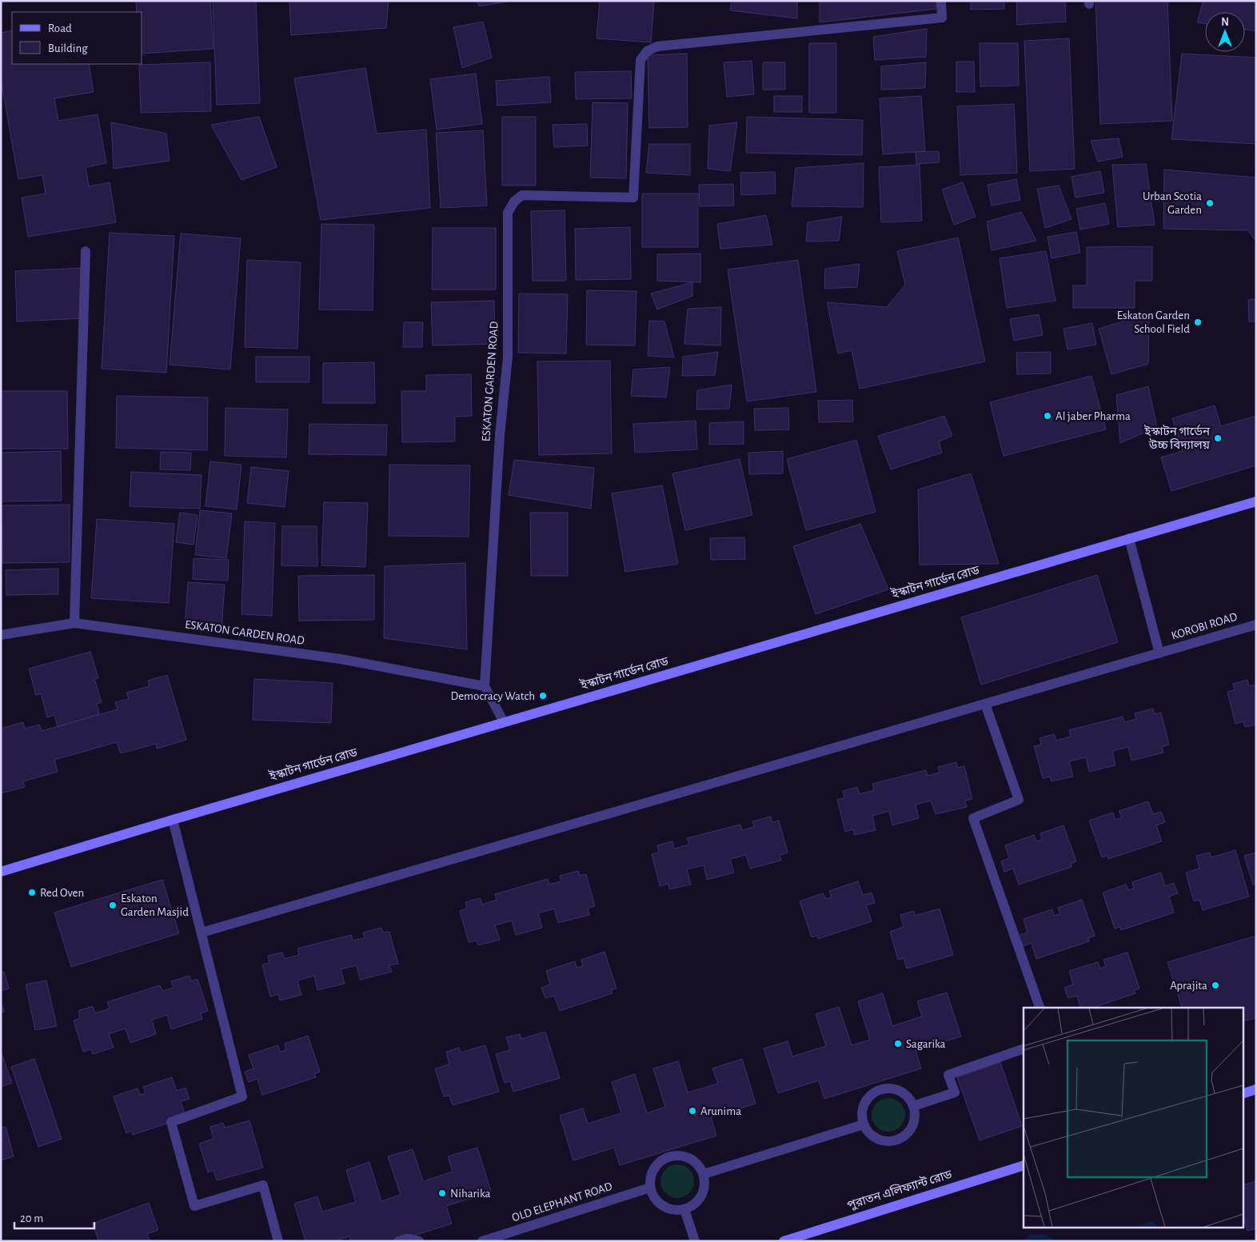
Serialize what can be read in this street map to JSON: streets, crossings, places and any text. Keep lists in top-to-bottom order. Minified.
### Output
{"streets":{"main road":["ইস্কাটন গার্ডেন রোড","পুরাতন এলিফ্যান্ট রোড"],"street":["ESKATON GARDEN ROAD","KOROBI ROAD","OLD ELEPHANT ROAD"]},"places":["Urban Scotia Garden","Eskaton Garden School Field","Al jaber Pharma","ইস্কাটন গার্ডেন উচ্চ বিদ্যালয়","Democracy Watch","Red Oven","Eskaton Garden Masjid","Aprajita","Sagarika","Arunima","Niharika"],"legend":["Road","Building"],"scale_bar":"20 m","north":"top"}
